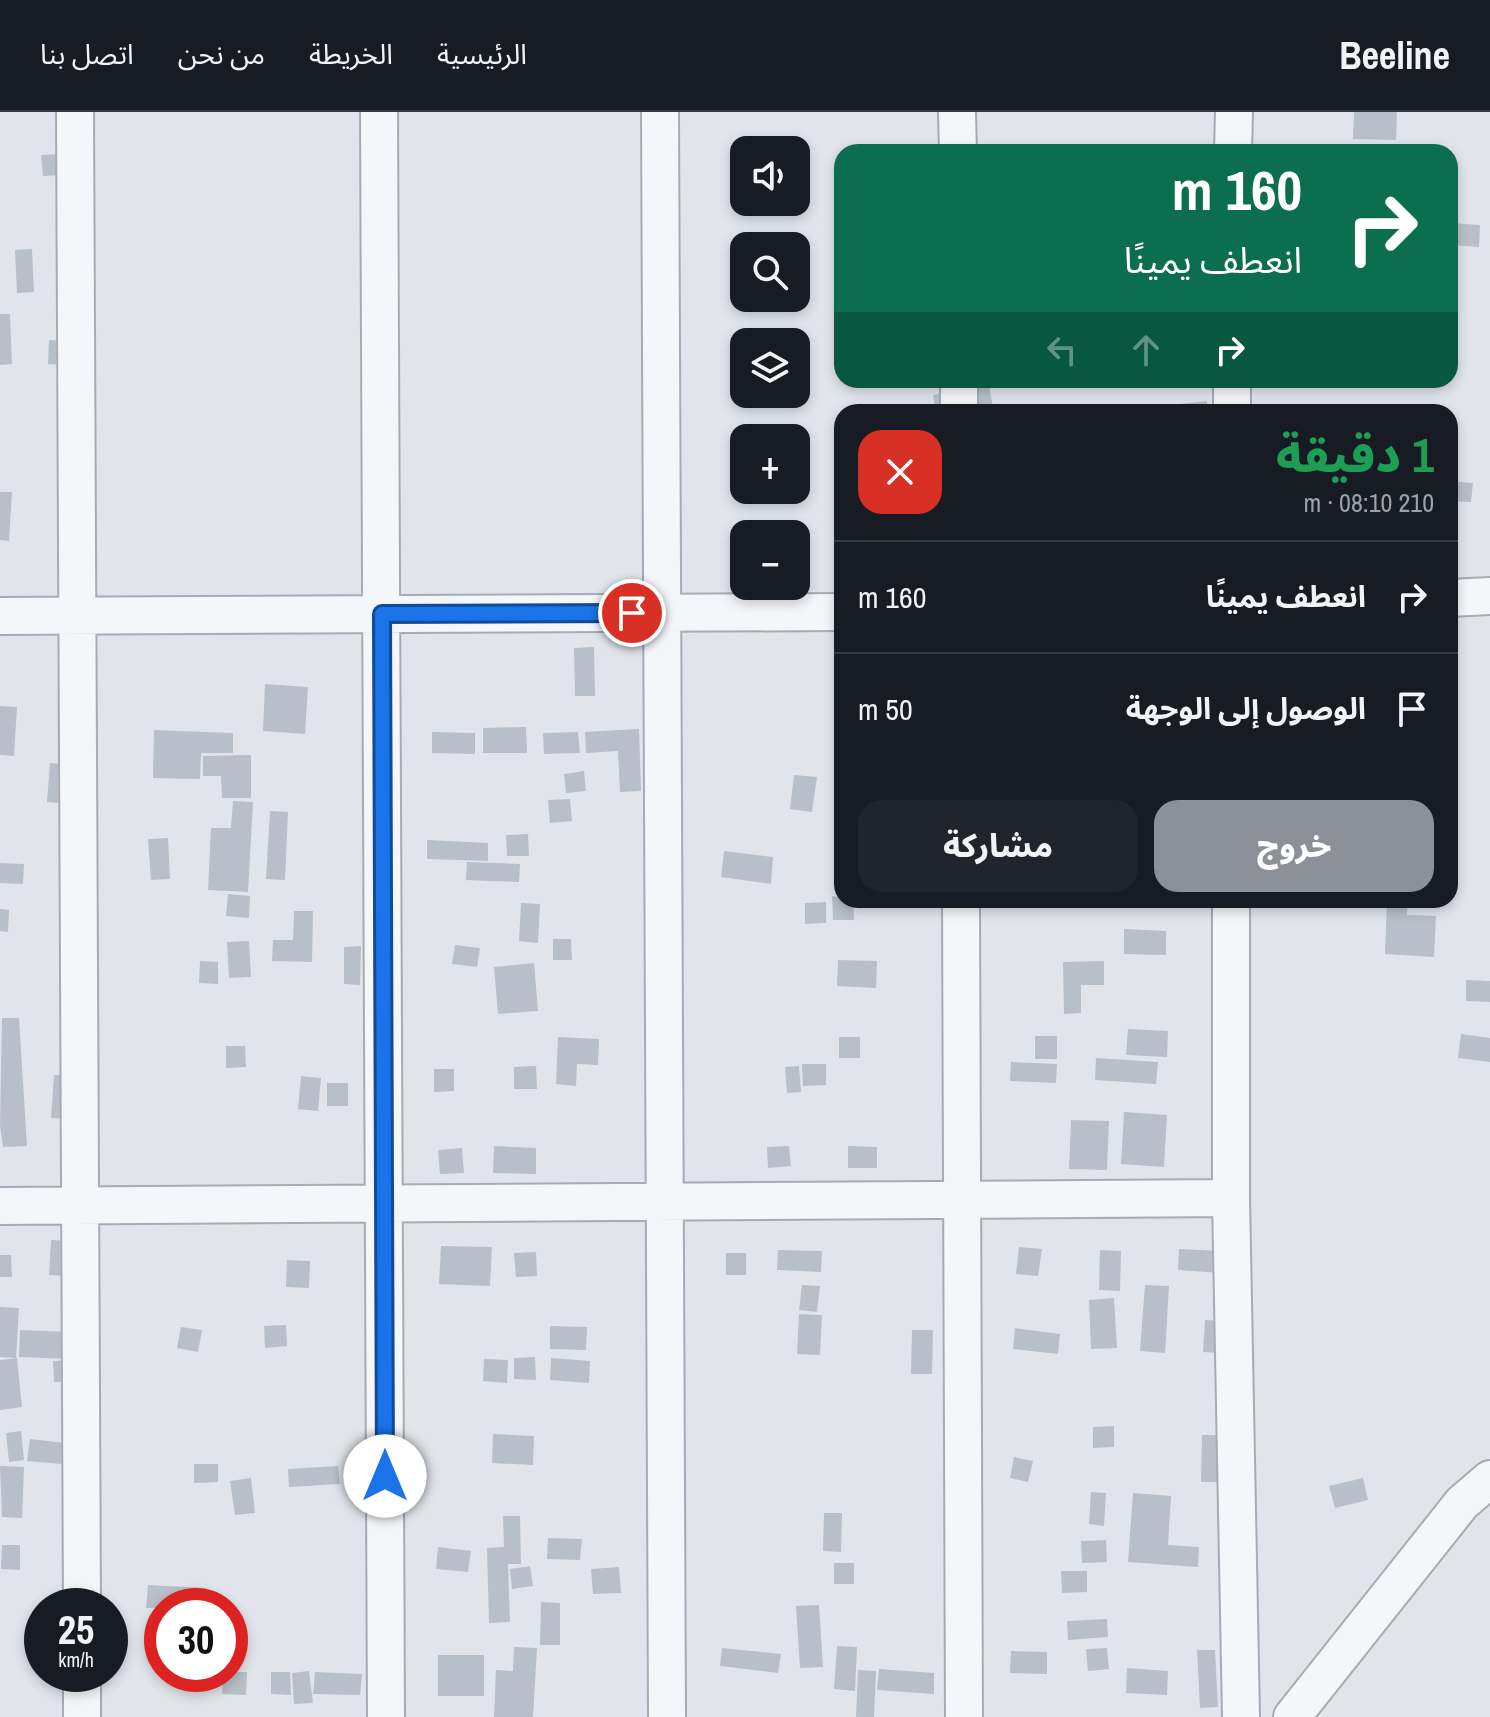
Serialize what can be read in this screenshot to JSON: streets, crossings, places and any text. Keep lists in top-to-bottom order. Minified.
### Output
{"page":{"header":"Beeline","nav":["الرئيسية","الخريطة","من نحن","اتصل بنا"],"map_buttons":["+","−"],"turn":["160 m","انعطف يمينًا"],"heading":["1 دقيقة","210 m · 08:10"],"list":[{"name":"انعطف يمينًا","value":"160 m"},{"name":"الوصول إلى الوجهة","value":"50 m"}],"buttons":["خروج","مشاركة"],"speed":"25 km/h","limit":"30"}}
